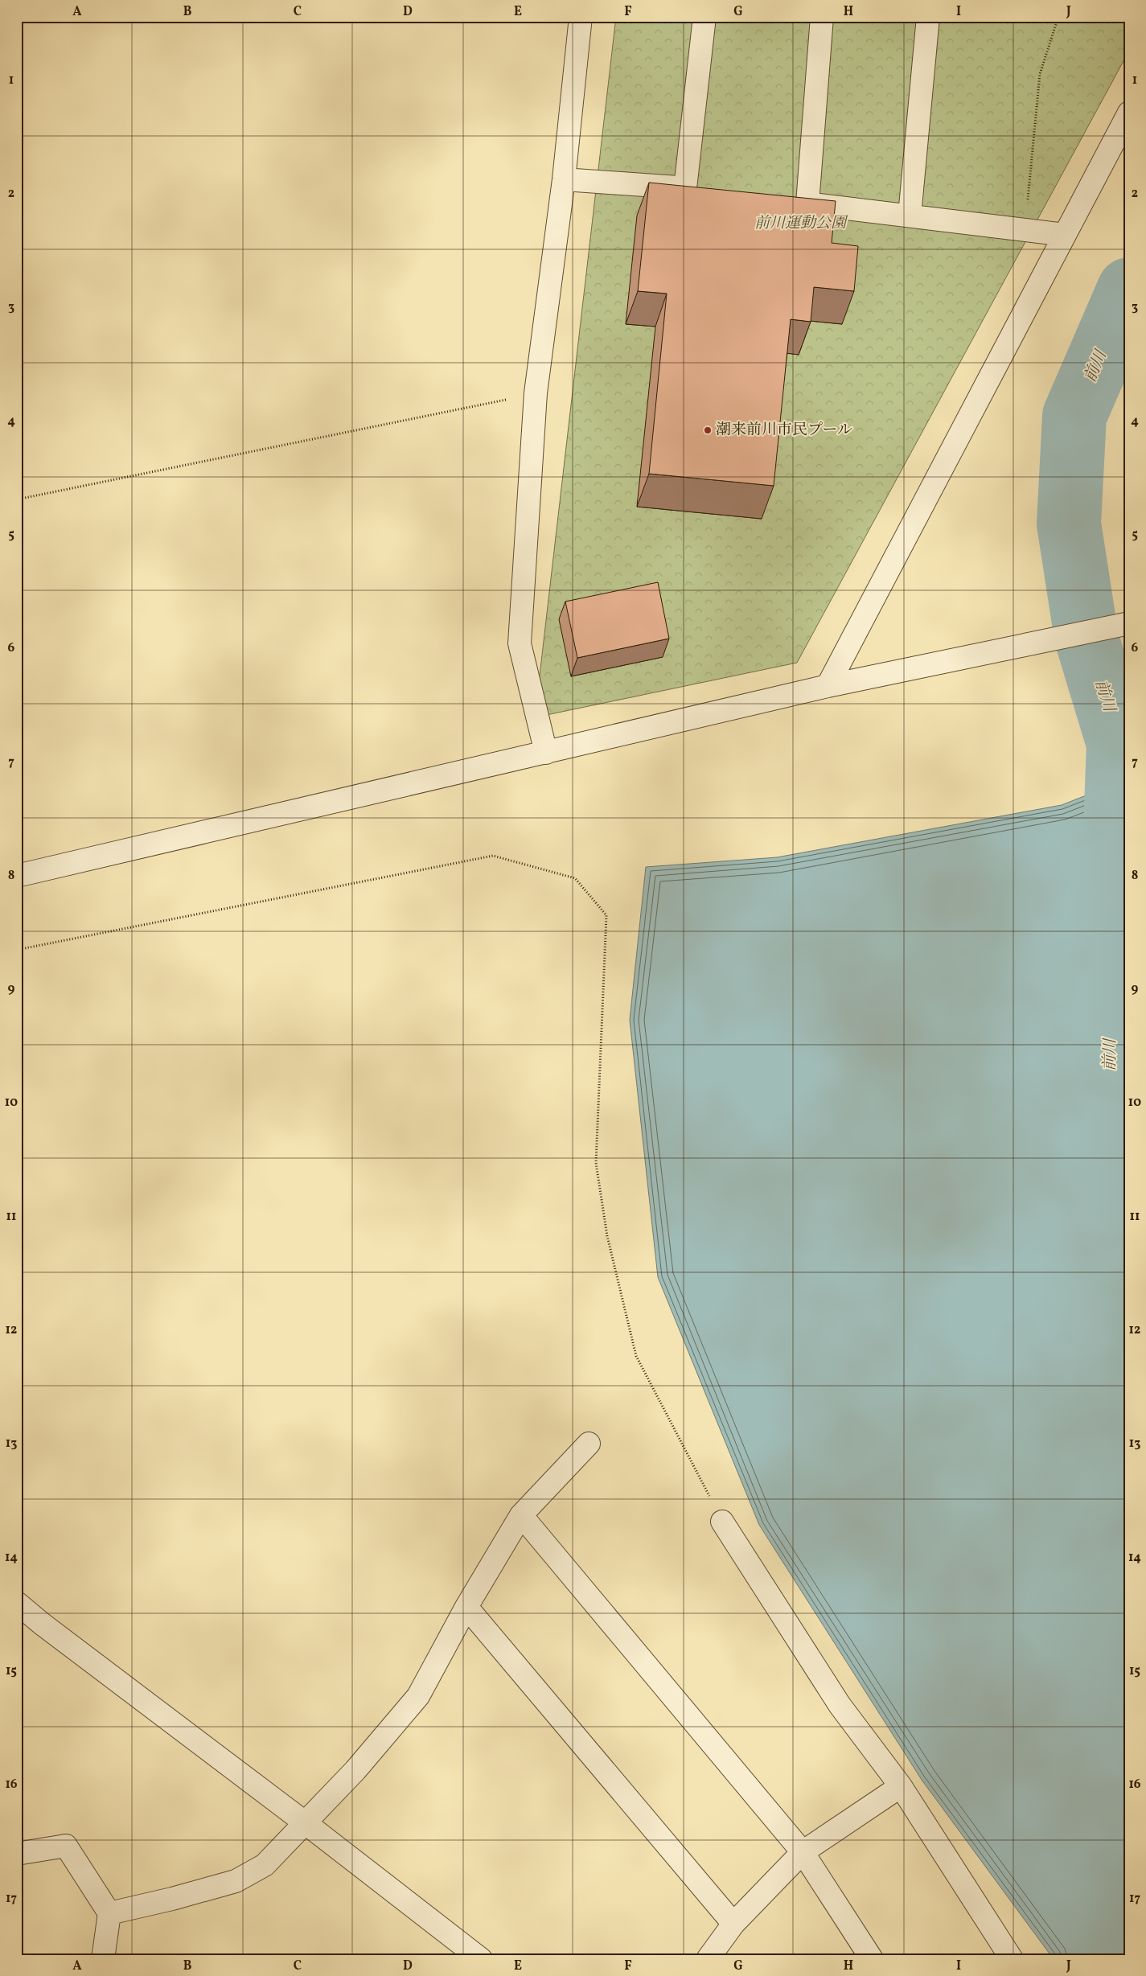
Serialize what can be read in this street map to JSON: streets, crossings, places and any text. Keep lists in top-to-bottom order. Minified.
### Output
{"water":["前川"],"parks":["前川運動公園"],"places":["潮来前川市民プール"],"grid":{"columns":["A","B","C","D","E","F","G","H","I","J"],"rows":["1","2","3","4","5","6","7","8","9","10","11","12","13","14","15","16","17"]}}
